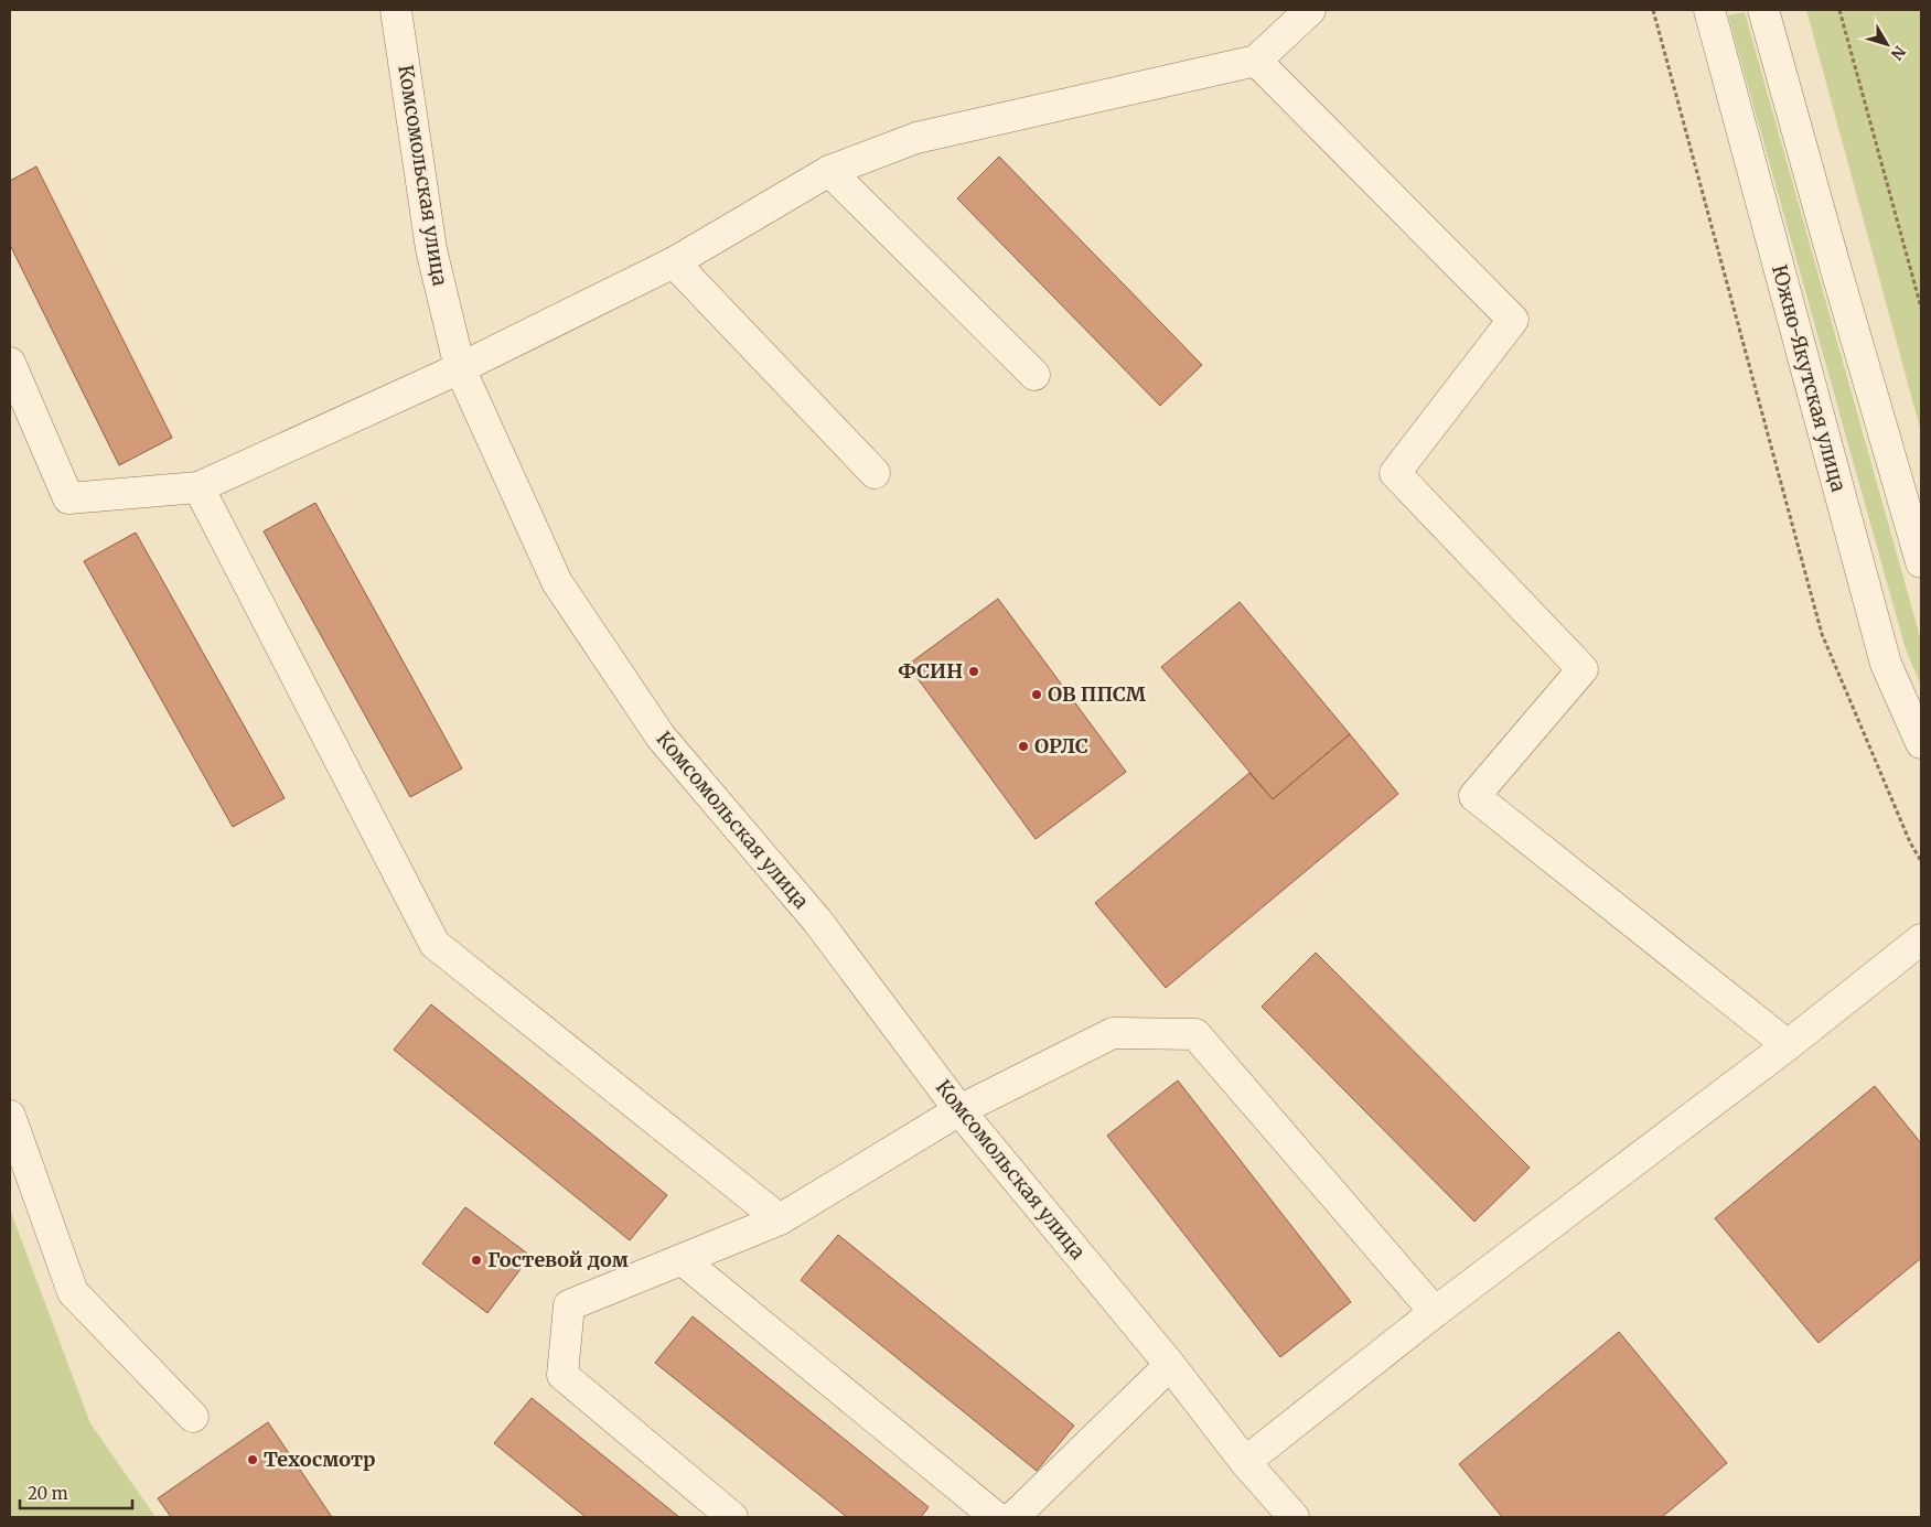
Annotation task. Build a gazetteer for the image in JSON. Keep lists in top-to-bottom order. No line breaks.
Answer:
{"streets":{"street":["Комсомольская улица","Южно-Якутская улица"]},"places":["ФСИН","ОВ ППСМ","ОРЛС","Гостевой дом","Техосмотр"],"scale_bar":"20 m","north":"bottom right"}
